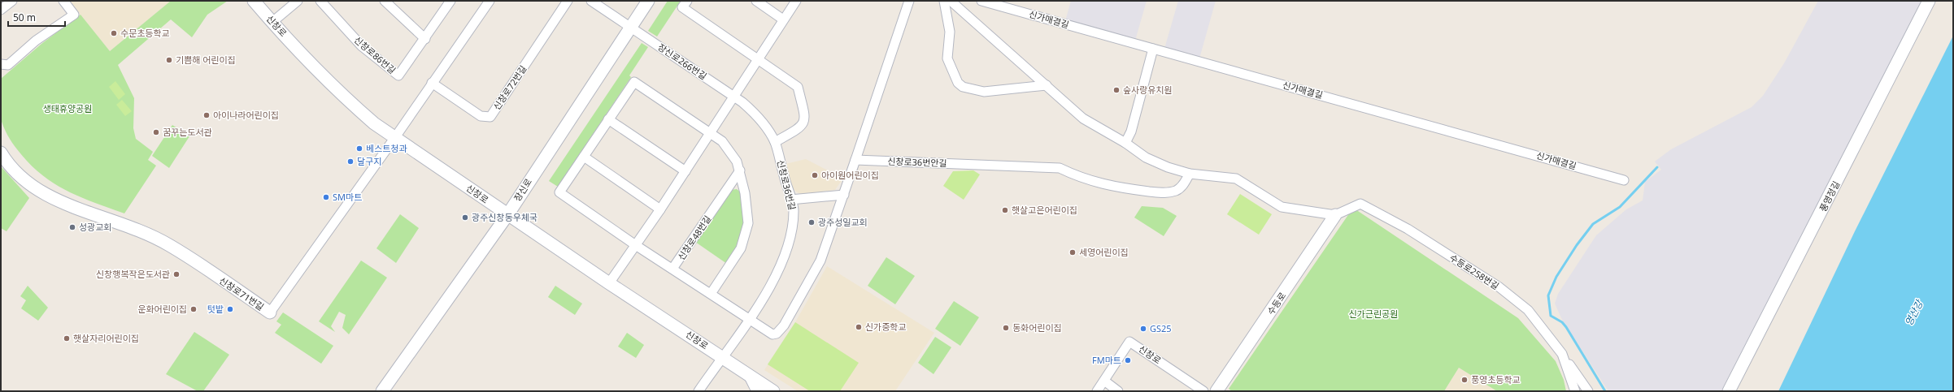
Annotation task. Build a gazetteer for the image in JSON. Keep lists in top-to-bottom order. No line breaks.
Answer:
{"streets":{"main road":["신창로","장신로","풍영정길","신창로71번길","수등로"],"street":["신가매결길","신창로86번길","장신로266번길","신창로72번길","신창로36번안길","신창로36번길","신창로48번길","수등로258번길"]},"crossings":[["신창로","신창로36번길"],["신창로","장신로"],["신창로","신창로71번길"],["장신로266번길","신창로36번길"],["장신로266번길","장신로"],["수등로258번길","수등로"]],"water":["영산강"],"parks":["생태휴양공원","신가근린공원"],"places":["수문초등학교","기쁨해 어린이집","숲사랑유치원","아이나라어린이집","꿈꾸는도서관","베스트청과","달구지","아이원어린이집","SM마트","햇살고은어린이집","광주신창동우체국","광주성일교회","성광교회","세영어린이집","신창행복작은도서관","운화어린이집","텃밭","신가중학교","동화어린이집","GS25","햇살자리어린이집","FM마트","풍영초등학교"],"scale_bar":"50 m"}
